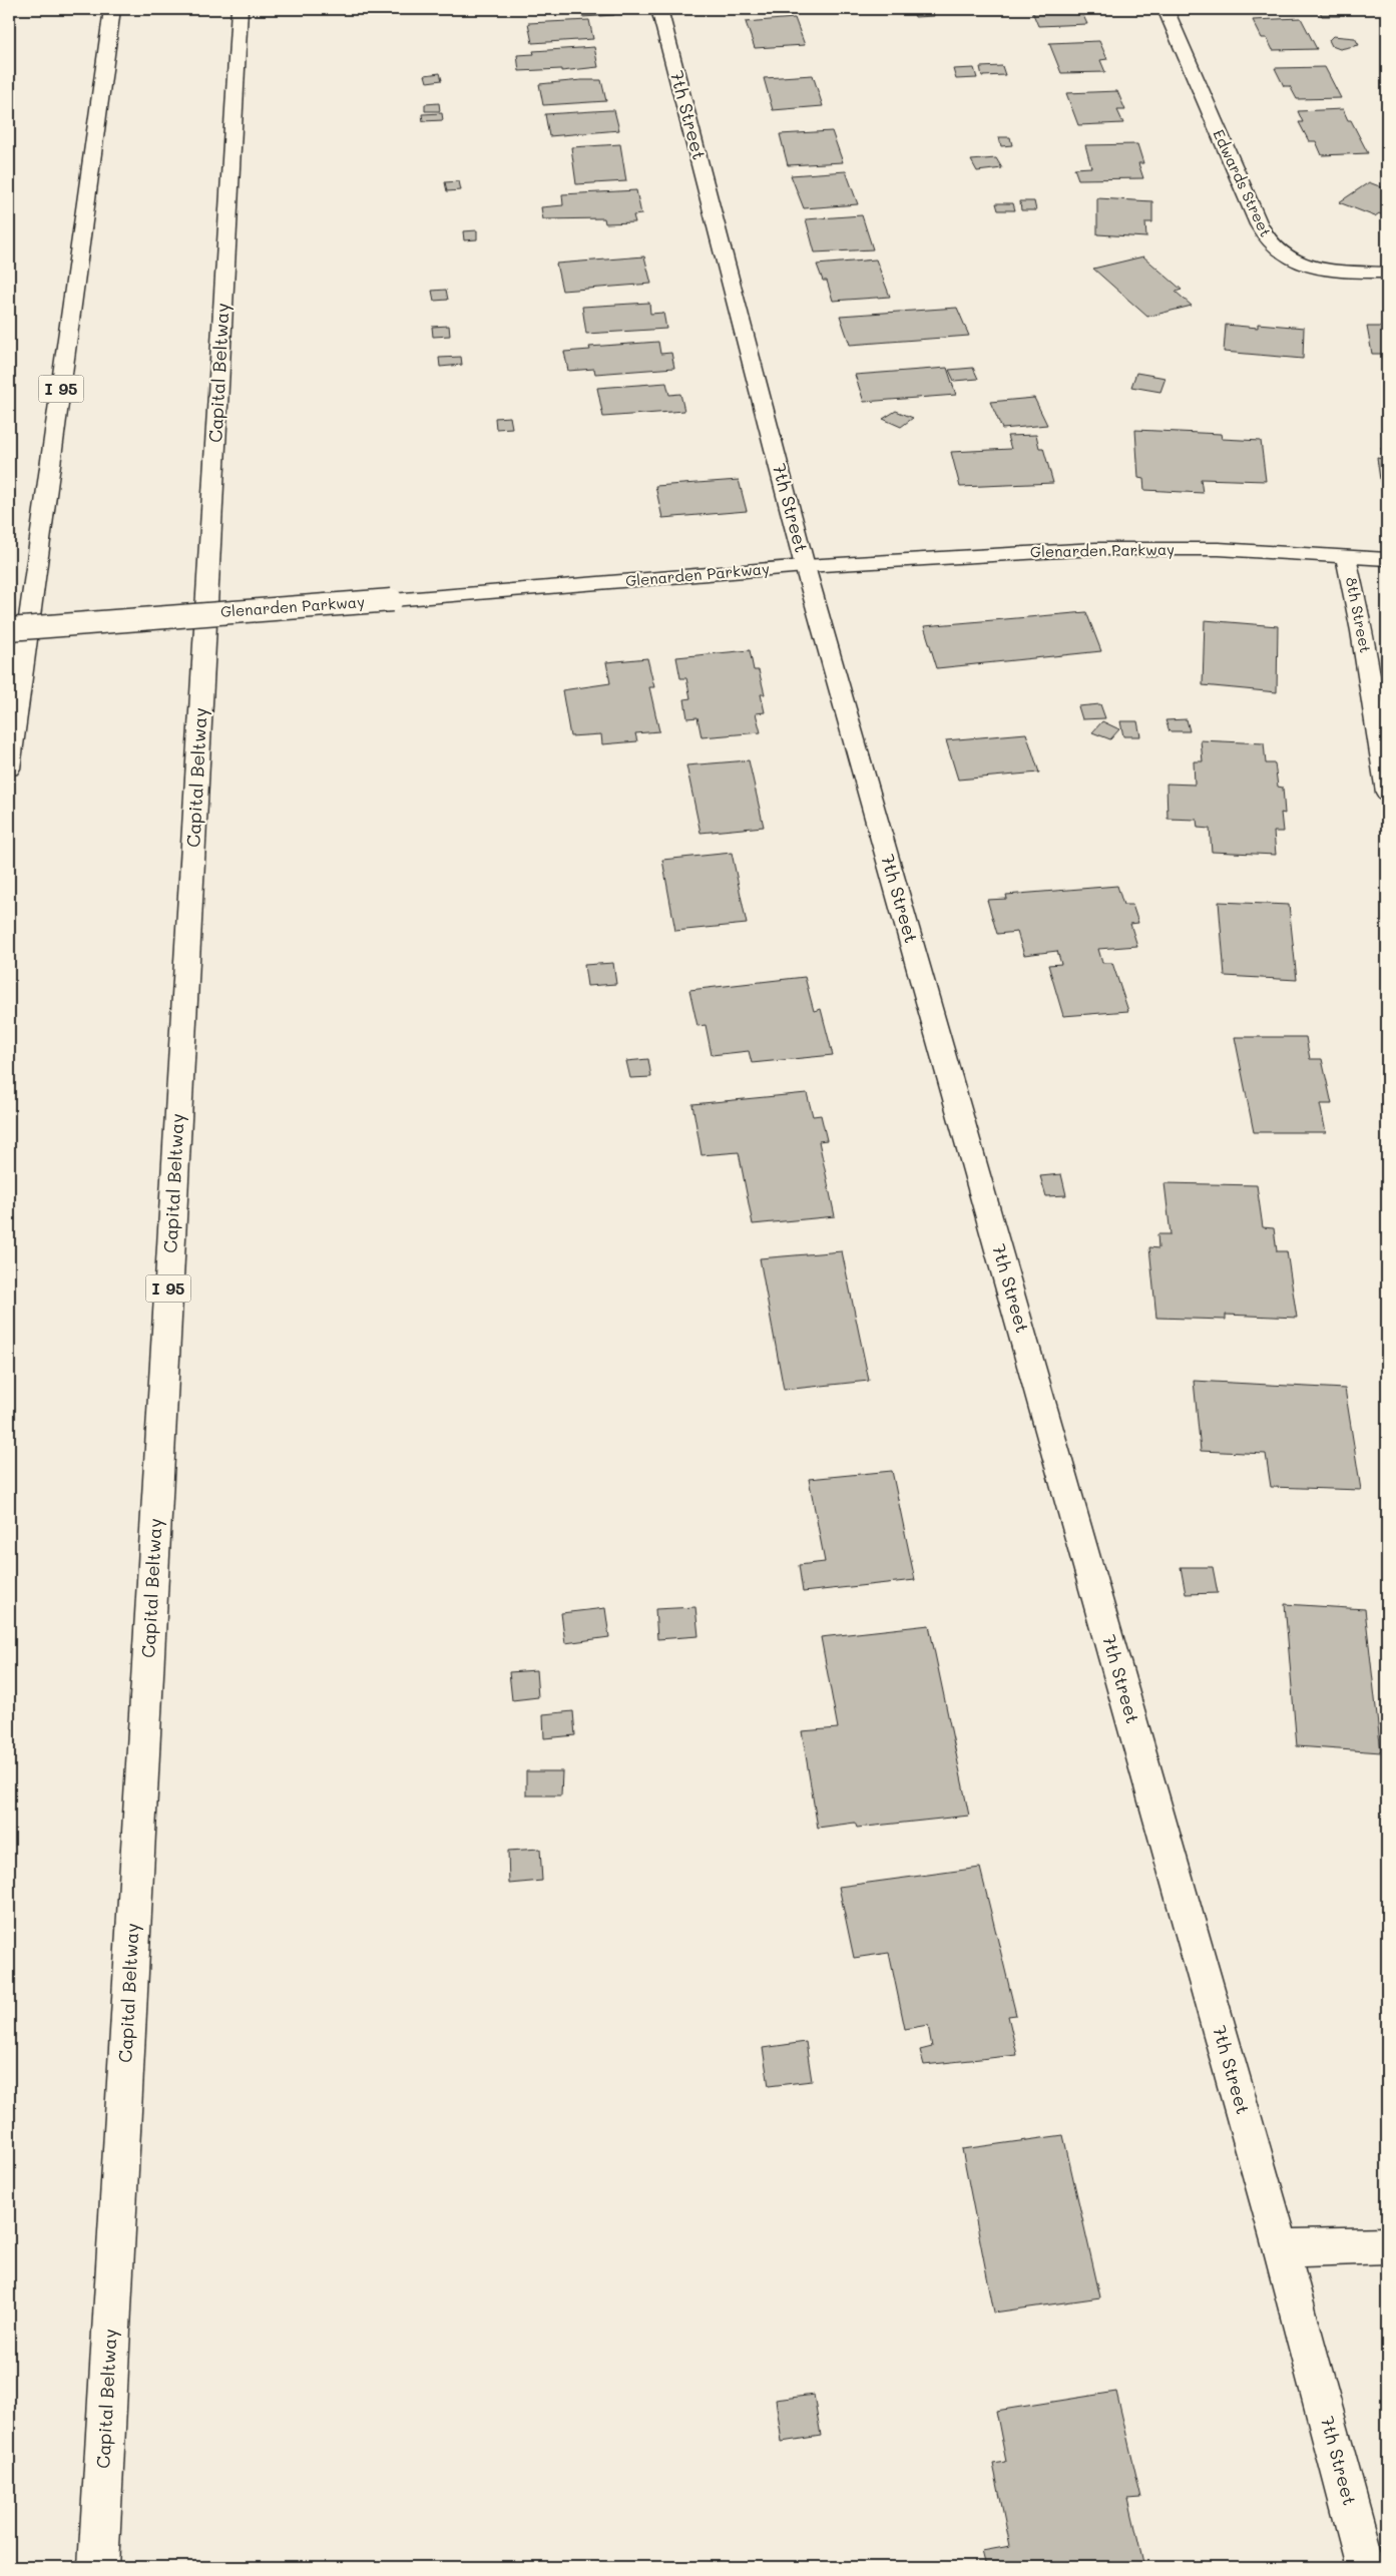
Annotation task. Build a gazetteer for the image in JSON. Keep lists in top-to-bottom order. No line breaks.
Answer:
{"streets":{"main road":["7th Street","Edwards Street","Capital Beltway","I 95","Glenarden Parkway","8th Street"]},"crossings":[["7th Street","Glenarden Parkway"],["Glenarden Parkway","8th Street"]]}
